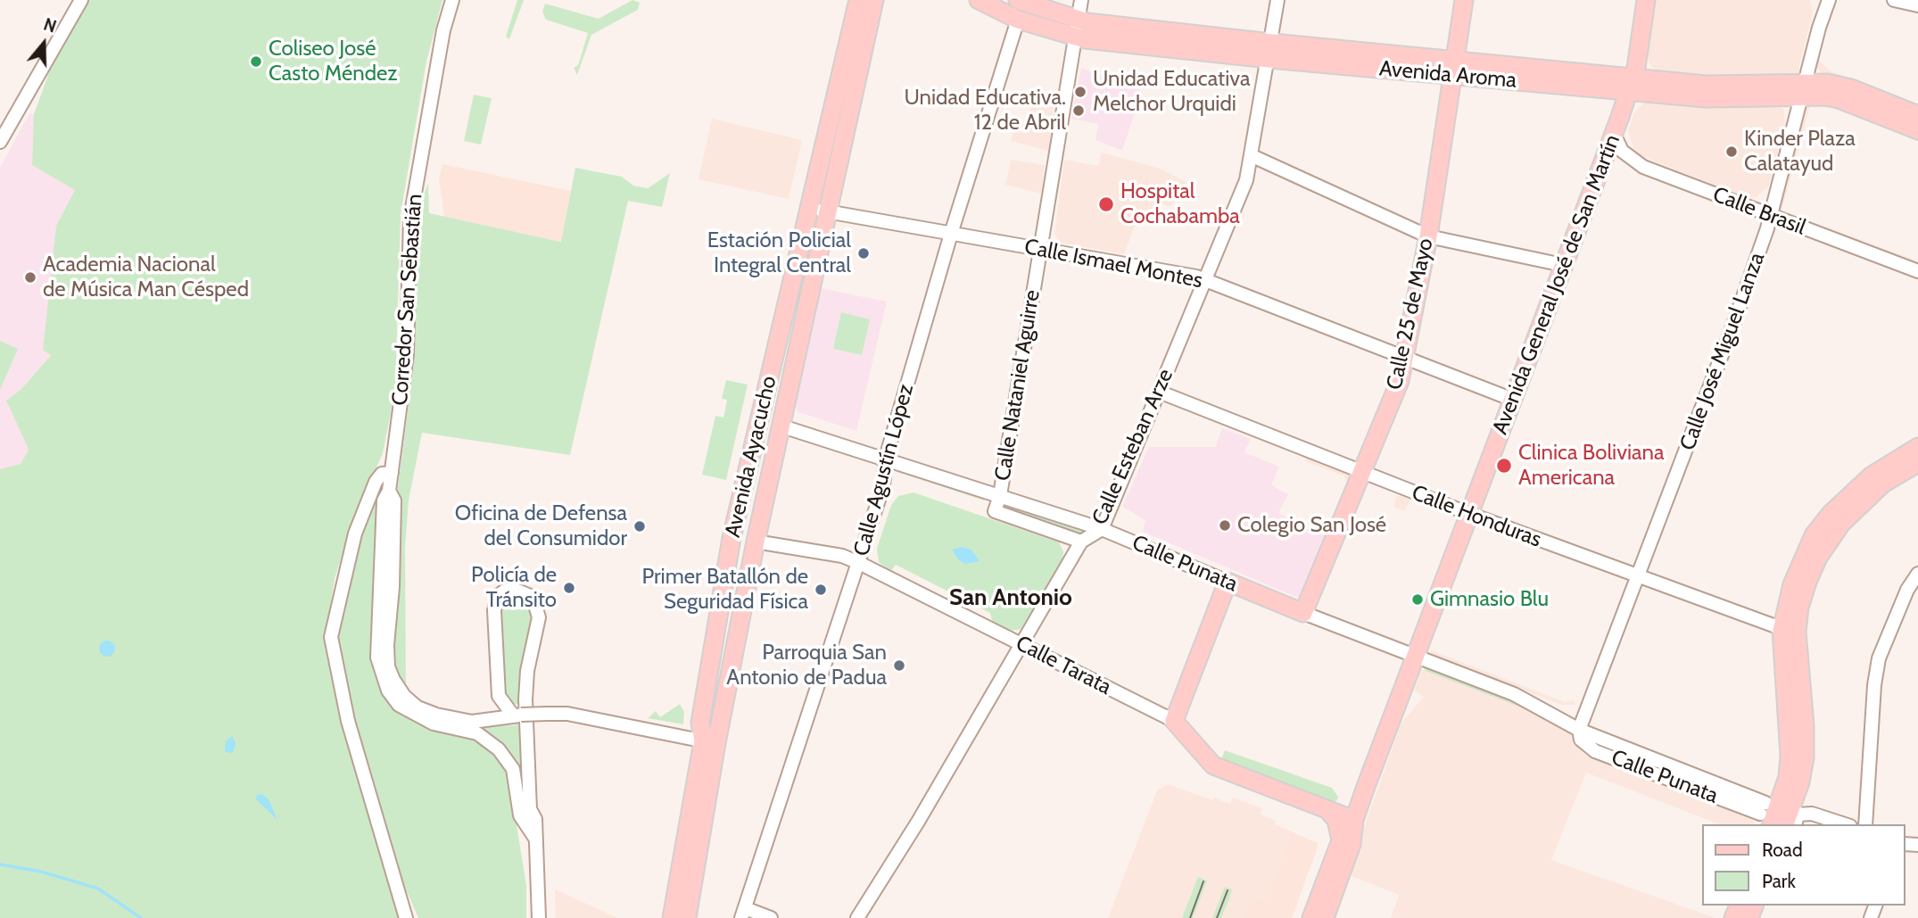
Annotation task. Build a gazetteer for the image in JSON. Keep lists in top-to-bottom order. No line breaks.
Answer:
{"streets":{"main road":["Avenida Aroma","Avenida General José de San Martín","Calle 25 de Mayo","Avenida Ayacucho","Calle Punata","Calle Tarata"],"street":["Calle Brasil","Calle Ismael Montes","Corredor San Sebastián","Calle José Miguel Lanza","Calle Nataniel Aguirre","Calle Esteban Arze","Calle Agustín López","Calle Honduras"]},"crossings":[["Avenida Aroma","Avenida General José de San Martín"],["Avenida Aroma","Calle 25 de Mayo"],["Avenida Aroma","Calle José Miguel Lanza"],["Avenida Aroma","Calle Nataniel Aguirre"],["Avenida Aroma","Calle Esteban Arze"],["Avenida Aroma","Calle Agustín López"],["Calle Brasil","Avenida General José de San Martín"],["Calle Brasil","Calle José Miguel Lanza"],["Calle Ismael Montes","Avenida General José de San Martín"],["Calle Ismael Montes","Calle 25 de Mayo"],["Calle Ismael Montes","Calle Nataniel Aguirre"],["Calle Ismael Montes","Calle Esteban Arze"],["Calle Ismael Montes","Avenida Ayacucho"],["Calle Ismael Montes","Calle Agustín López"],["Avenida General José de San Martín","Calle Honduras"],["Avenida General José de San Martín","Calle Punata"],["Avenida General José de San Martín","Calle Tarata"],["Corredor San Sebastián","Avenida Ayacucho"],["Calle 25 de Mayo","Calle Honduras"],["Calle 25 de Mayo","Calle Punata"],["Calle José Miguel Lanza","Calle Honduras"],["Calle José Miguel Lanza","Calle Punata"],["Calle Nataniel Aguirre","Calle Esteban Arze"],["Calle Nataniel Aguirre","Calle Punata"],["Calle Esteban Arze","Calle Honduras"],["Calle Esteban Arze","Calle Punata"],["Calle Esteban Arze","Calle Tarata"],["Avenida Ayacucho","Calle Punata"],["Avenida Ayacucho","Calle Tarata"],["Calle Agustín López","Calle Punata"],["Calle Agustín López","Calle Tarata"]],"districts":["San Antonio"],"places":["Coliseo José Casto Méndez","Unidad Educativa Melchor Urquidi","Unidad Educativa. 12 de Abril","Kinder Plaza Calatayud","Hospital Cochabamba","Estación Policial Integral Central","Academia Nacional de Música Man Césped","Clinica Boliviana Americana","Colegio San José","Oficina de Defensa del Consumidor","Policía de Tránsito","Primer Batallón de Seguridad Física","Gimnasio Blu","Parroquia San Antonio de Padua"],"legend":["Road","Park"],"north":"top"}
